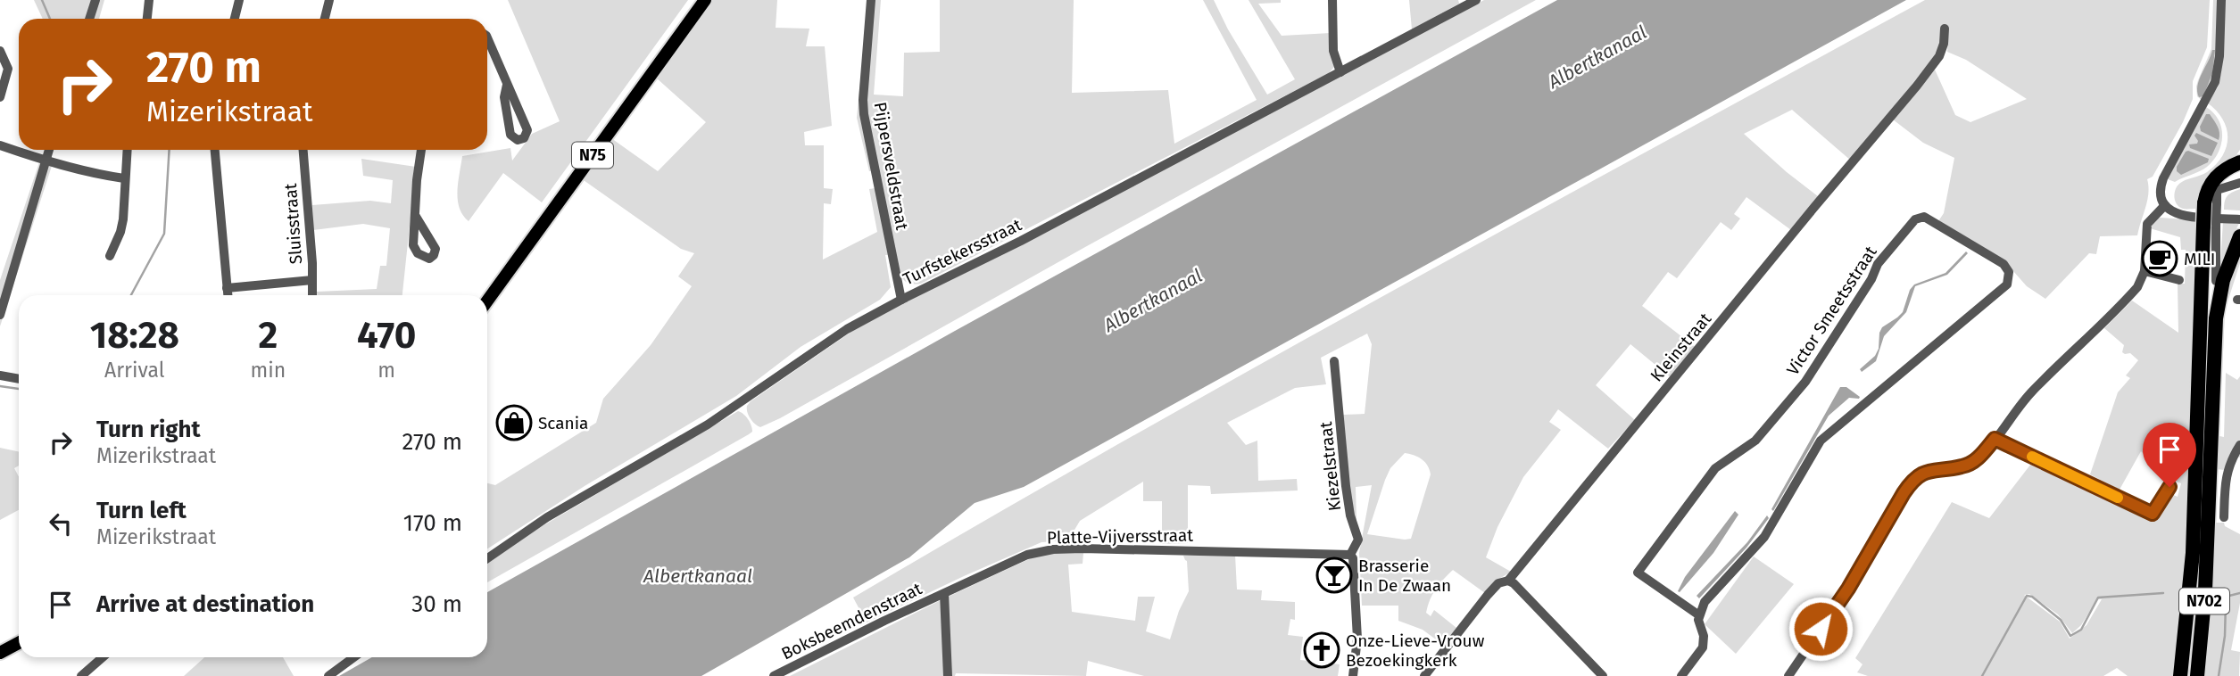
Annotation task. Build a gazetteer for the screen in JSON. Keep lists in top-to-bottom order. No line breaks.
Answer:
{"streets":{"highway":["N702"],"main road":["N75"],"street":["Pijpersveldstraat","Sluisstraat","Turfstekersstraat","Victor Smeetsstraat","Kleinstraat","Kiezelstraat","Platte-Vijversstraat","Boksbeemdenstraat"]},"crossings":[["Pijpersveldstraat","Turfstekersstraat"],["Kiezelstraat","Platte-Vijversstraat"],["Platte-Vijversstraat","Boksbeemdenstraat"]],"water":["Albertkanaal"],"places":{"cafe":["MILI"],"shop":["Scania"],"bar":["Brasserie In De Zwaan"],"church":["Onze-Lieve-Vrouw Bezoekingkerk"]},"page":{"turn":["270 m","Mizerikstraat"],"eta":["18:28","Arrival","2","min","470","m"],"list":[{"name":"Turn right","note":"Mizerikstraat","value":"270 m"},{"name":"Turn left","note":"Mizerikstraat","value":"170 m"},{"name":"Arrive at destination","value":"30 m"}]}}
